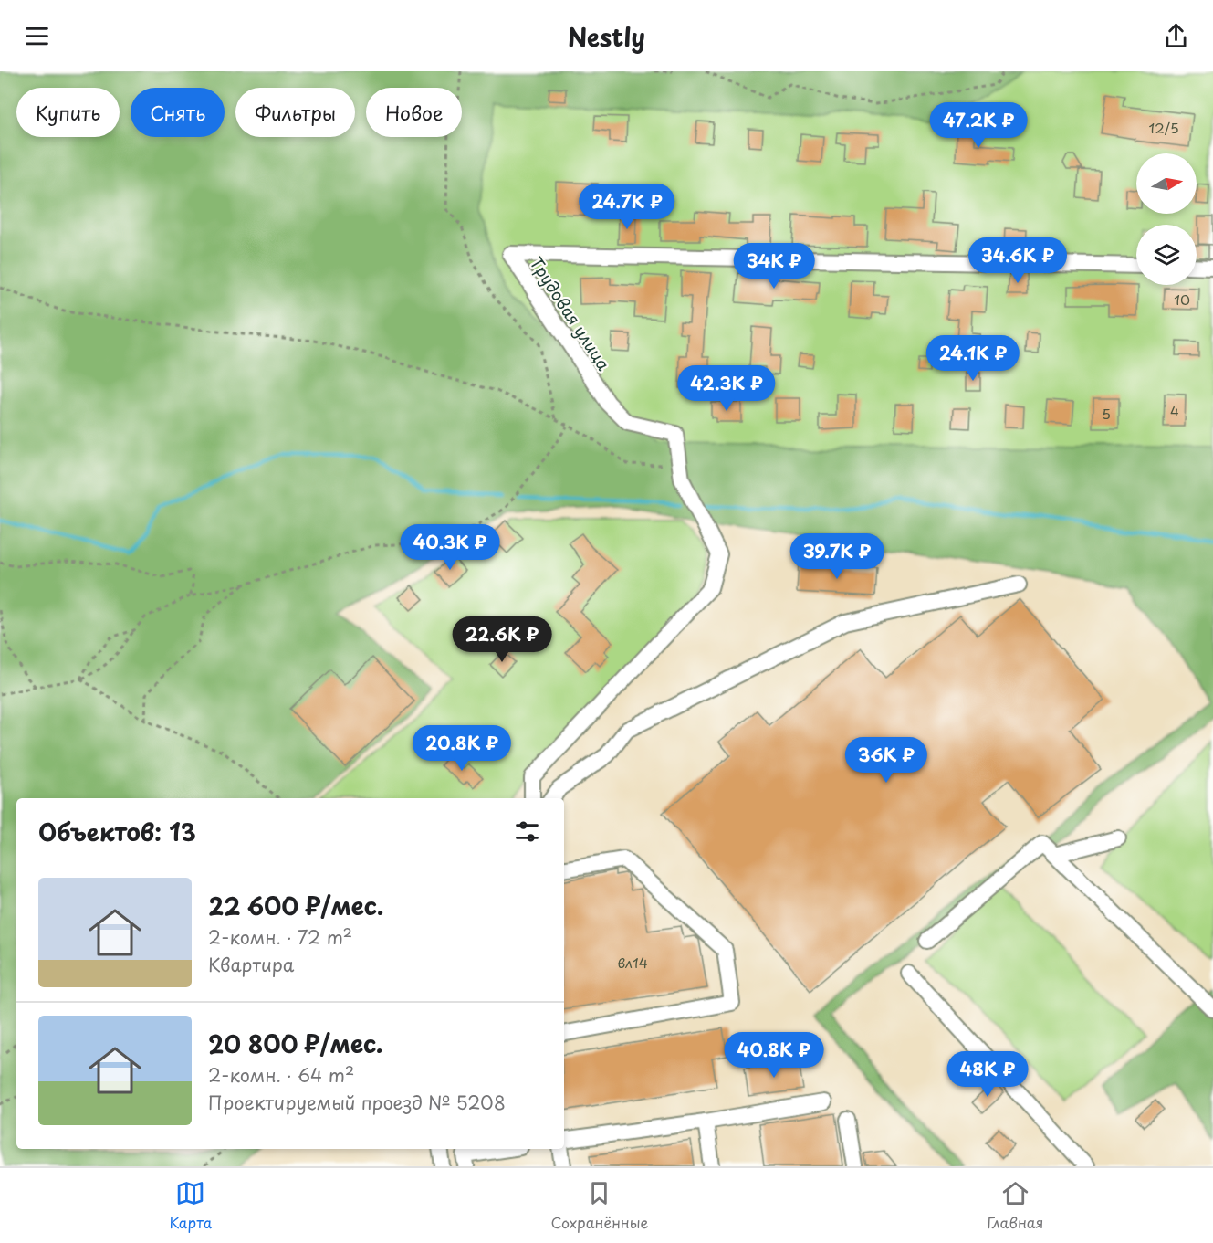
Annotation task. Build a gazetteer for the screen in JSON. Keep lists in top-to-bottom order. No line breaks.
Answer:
{"streets":{"street":["Трудовая улица"]},"house_numbers":["12/5","10","4","5","вл14"],"north":"right","page":{"header":"Nestly","chip":["Купить","Снять","Фильтры","Новое"],"price":["47.2K ₽","24.7K ₽","34.6K ₽","34K ₽","24.1K ₽","42.3K ₽","40.3K ₽","39.7K ₽","22.6K ₽","20.8K ₽","36K ₽","40.8K ₽","48K ₽"],"heading":"Объектов: 13","list":[{"name":"22 600 ₽/мес.","note":"2-комн. · 72 m² · Квартира"},{"name":"20 800 ₽/мес.","note":"2-комн. · 64 m² · Проектируемый проезд № 5208"}],"tabs":["Карта","Сохранённые","Главная"]}}
